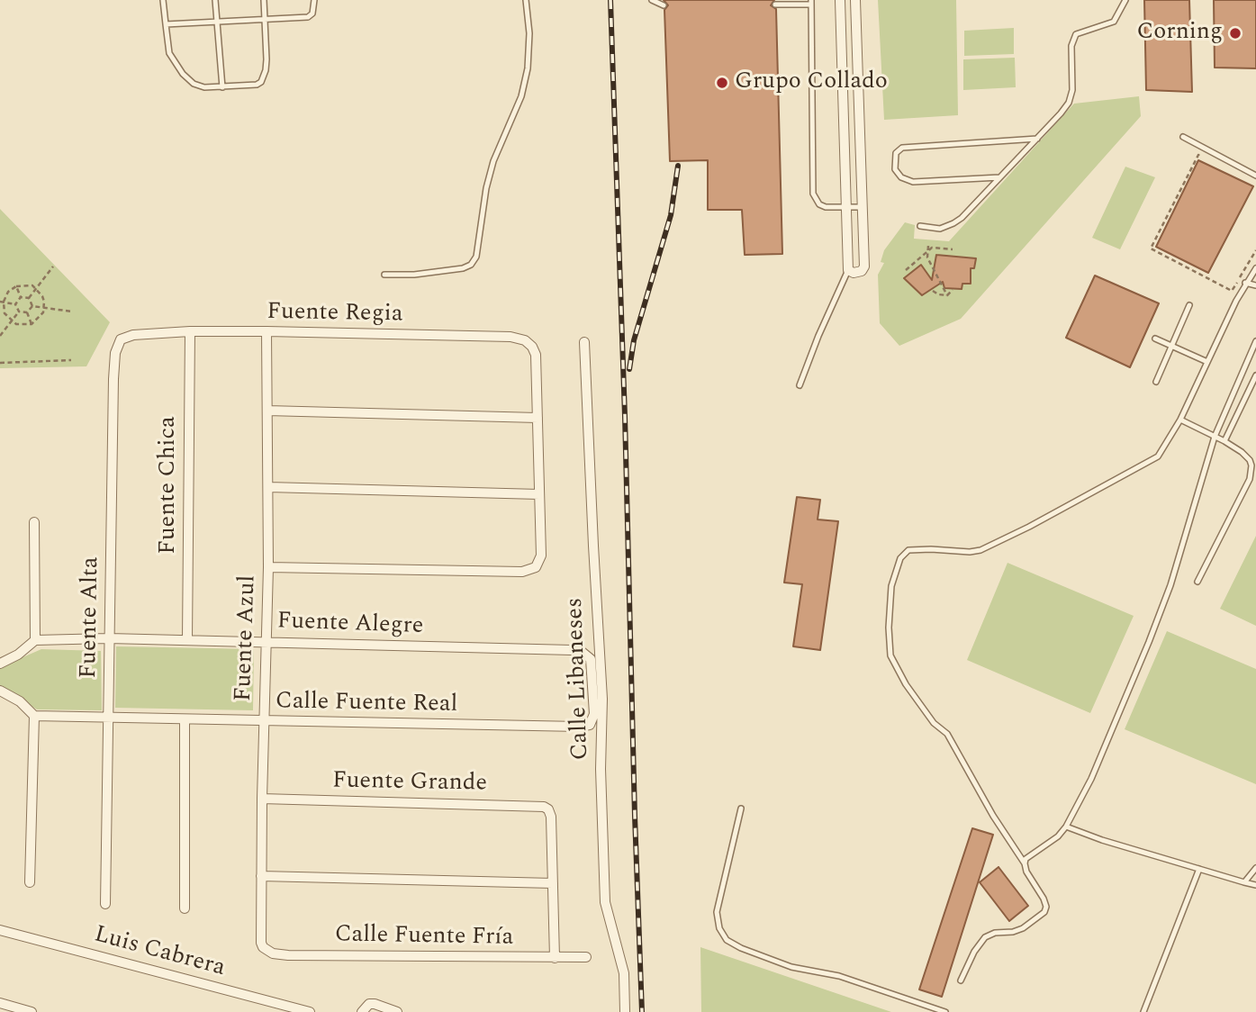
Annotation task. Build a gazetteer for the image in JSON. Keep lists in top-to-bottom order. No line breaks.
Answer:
{"streets":{"street":["Fuente Regia","Fuente Chica","Fuente Alta","Fuente Alegre","Fuente Azul","Calle Libaneses","Calle Fuente Real","Fuente Grande","Calle Fuente Fría","Luis Cabrera"]},"crossings":[["Fuente Regia","Fuente Chica"],["Fuente Regia","Fuente Alta"],["Fuente Regia","Fuente Azul"],["Fuente Chica","Fuente Alegre"],["Fuente Alta","Fuente Alegre"],["Fuente Alta","Calle Fuente Real"],["Fuente Alegre","Fuente Azul"],["Fuente Alegre","Calle Fuente Real"],["Fuente Azul","Calle Fuente Real"],["Fuente Azul","Fuente Grande"],["Fuente Azul","Calle Fuente Fría"]],"places":["Corning","Grupo Collado"]}
